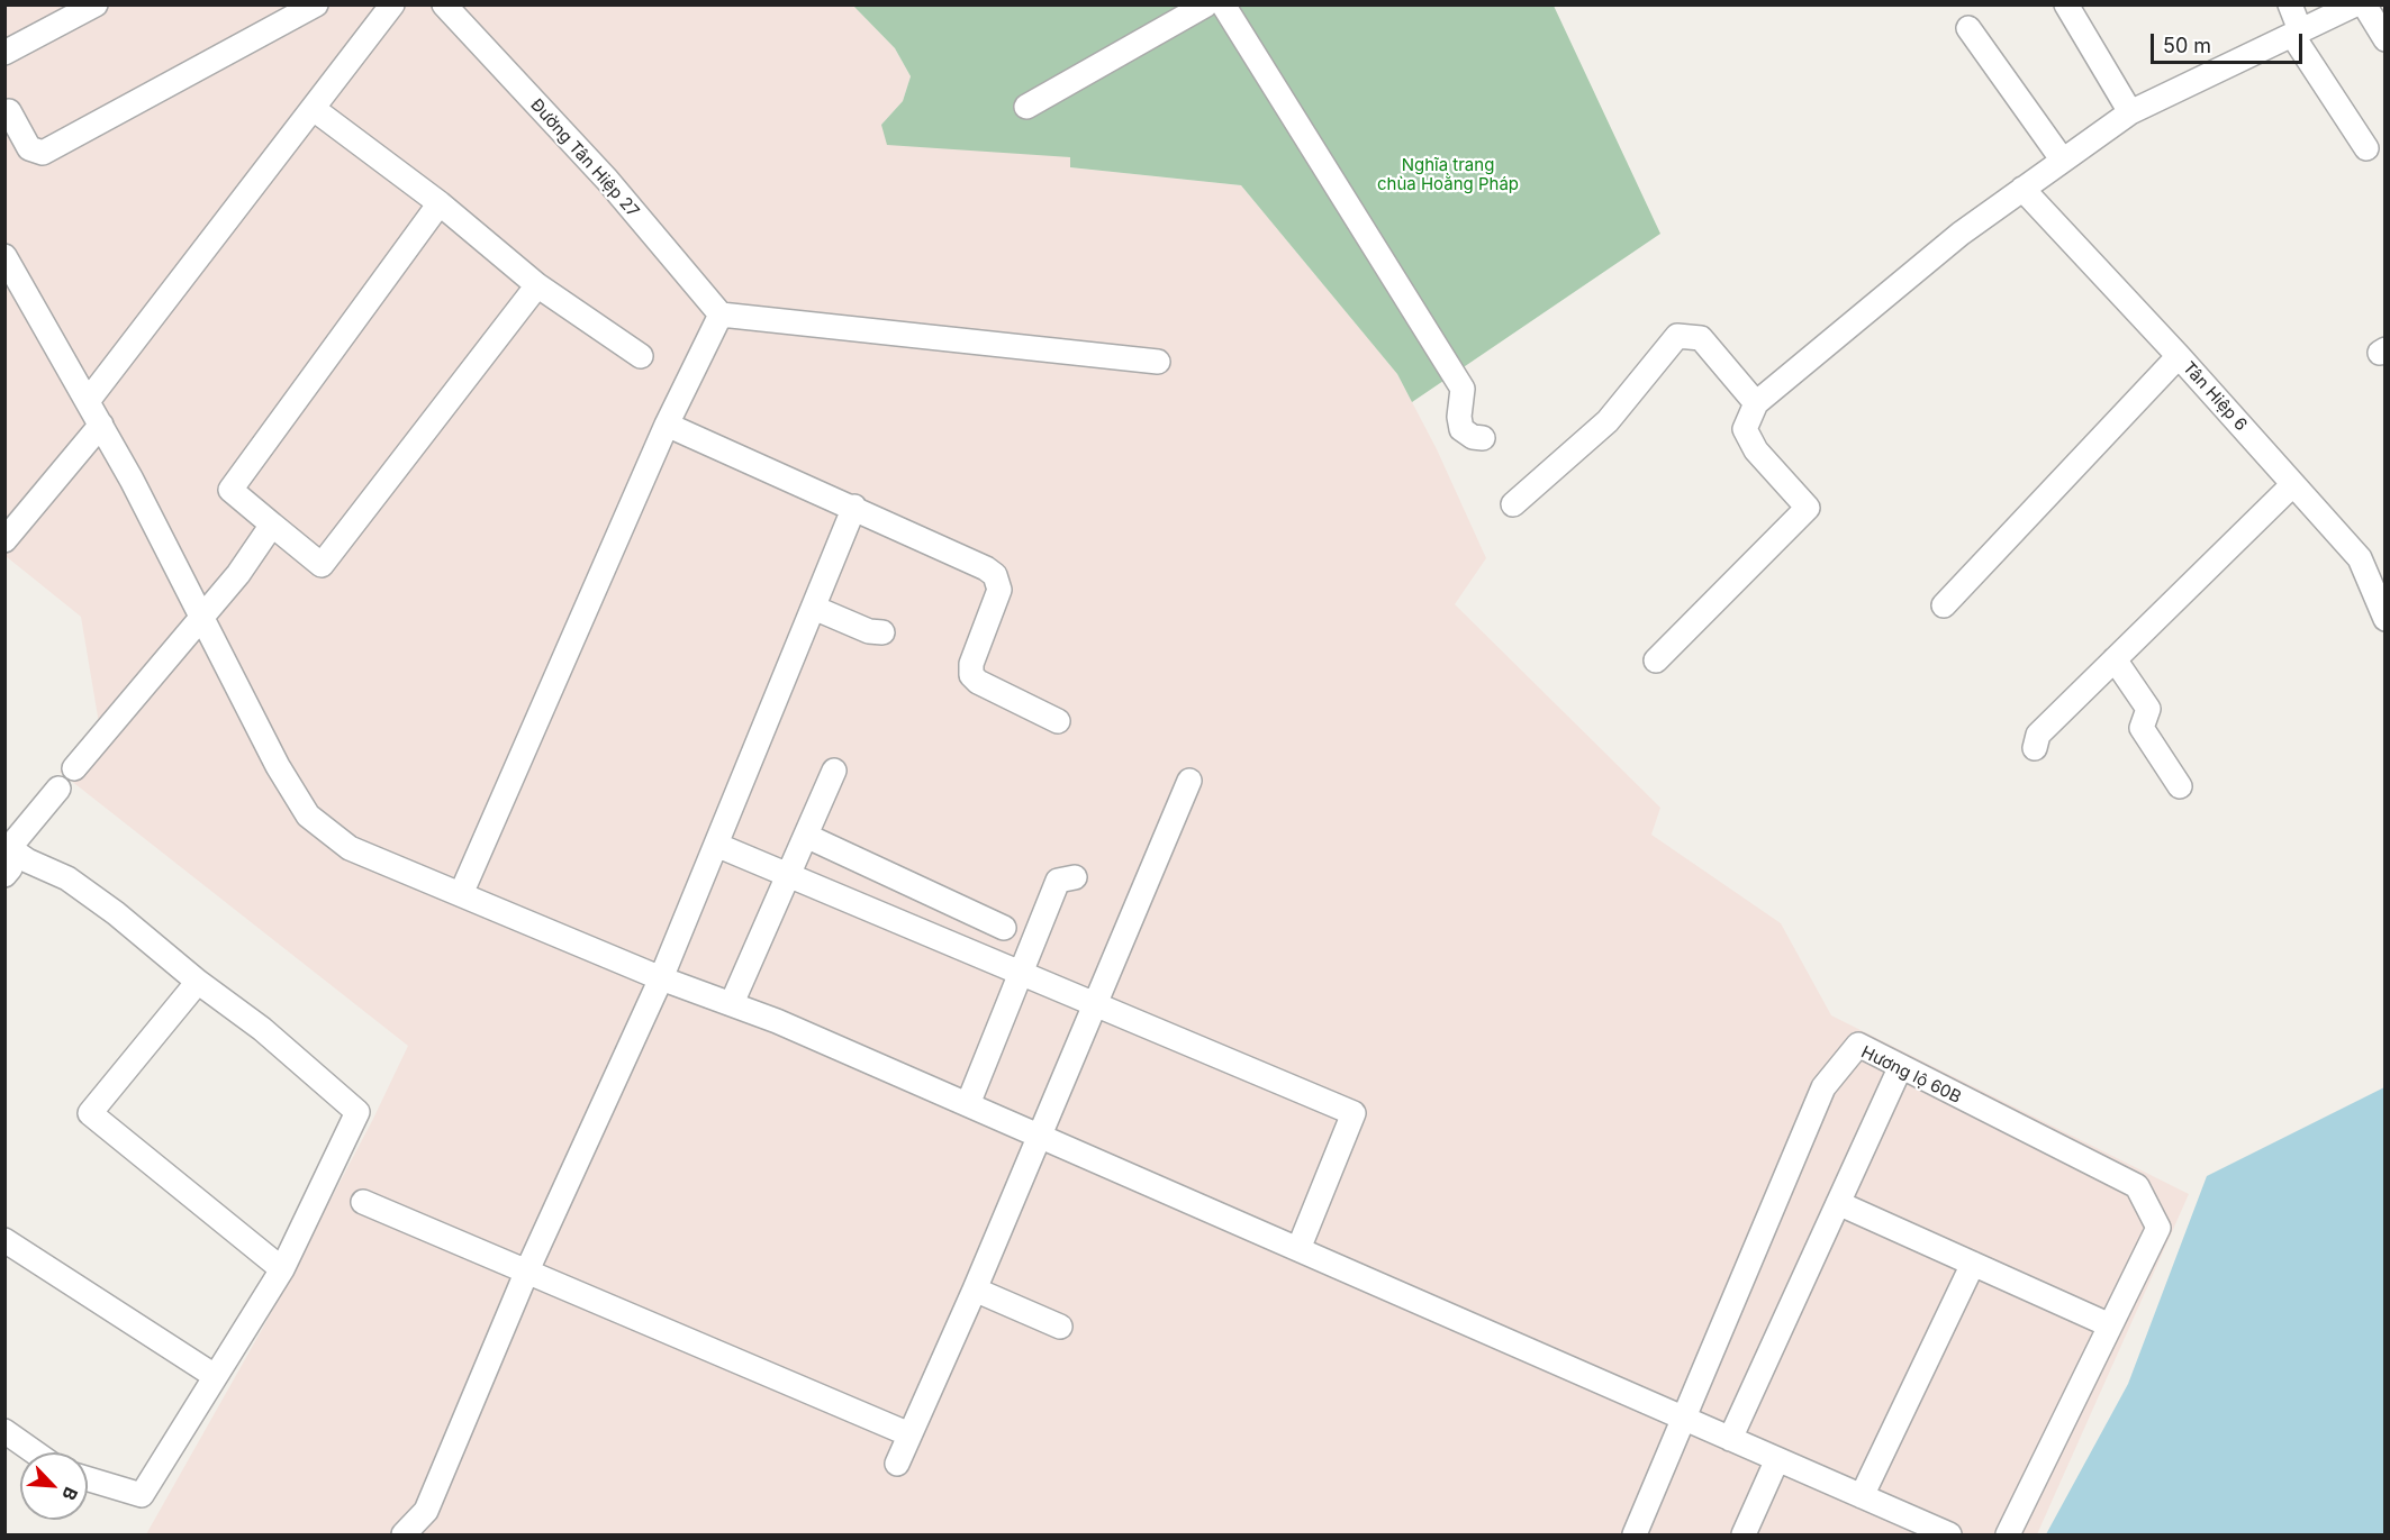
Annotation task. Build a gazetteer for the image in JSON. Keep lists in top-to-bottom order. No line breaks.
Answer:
{"streets":{"street":["Đường Tân Hiệp 27","Tân Hiệp 6","Hương lộ 60B"]},"parks":["Nghĩa trang chùa Hoằng Pháp"],"scale_bar":"50 m","north":"bottom right"}
